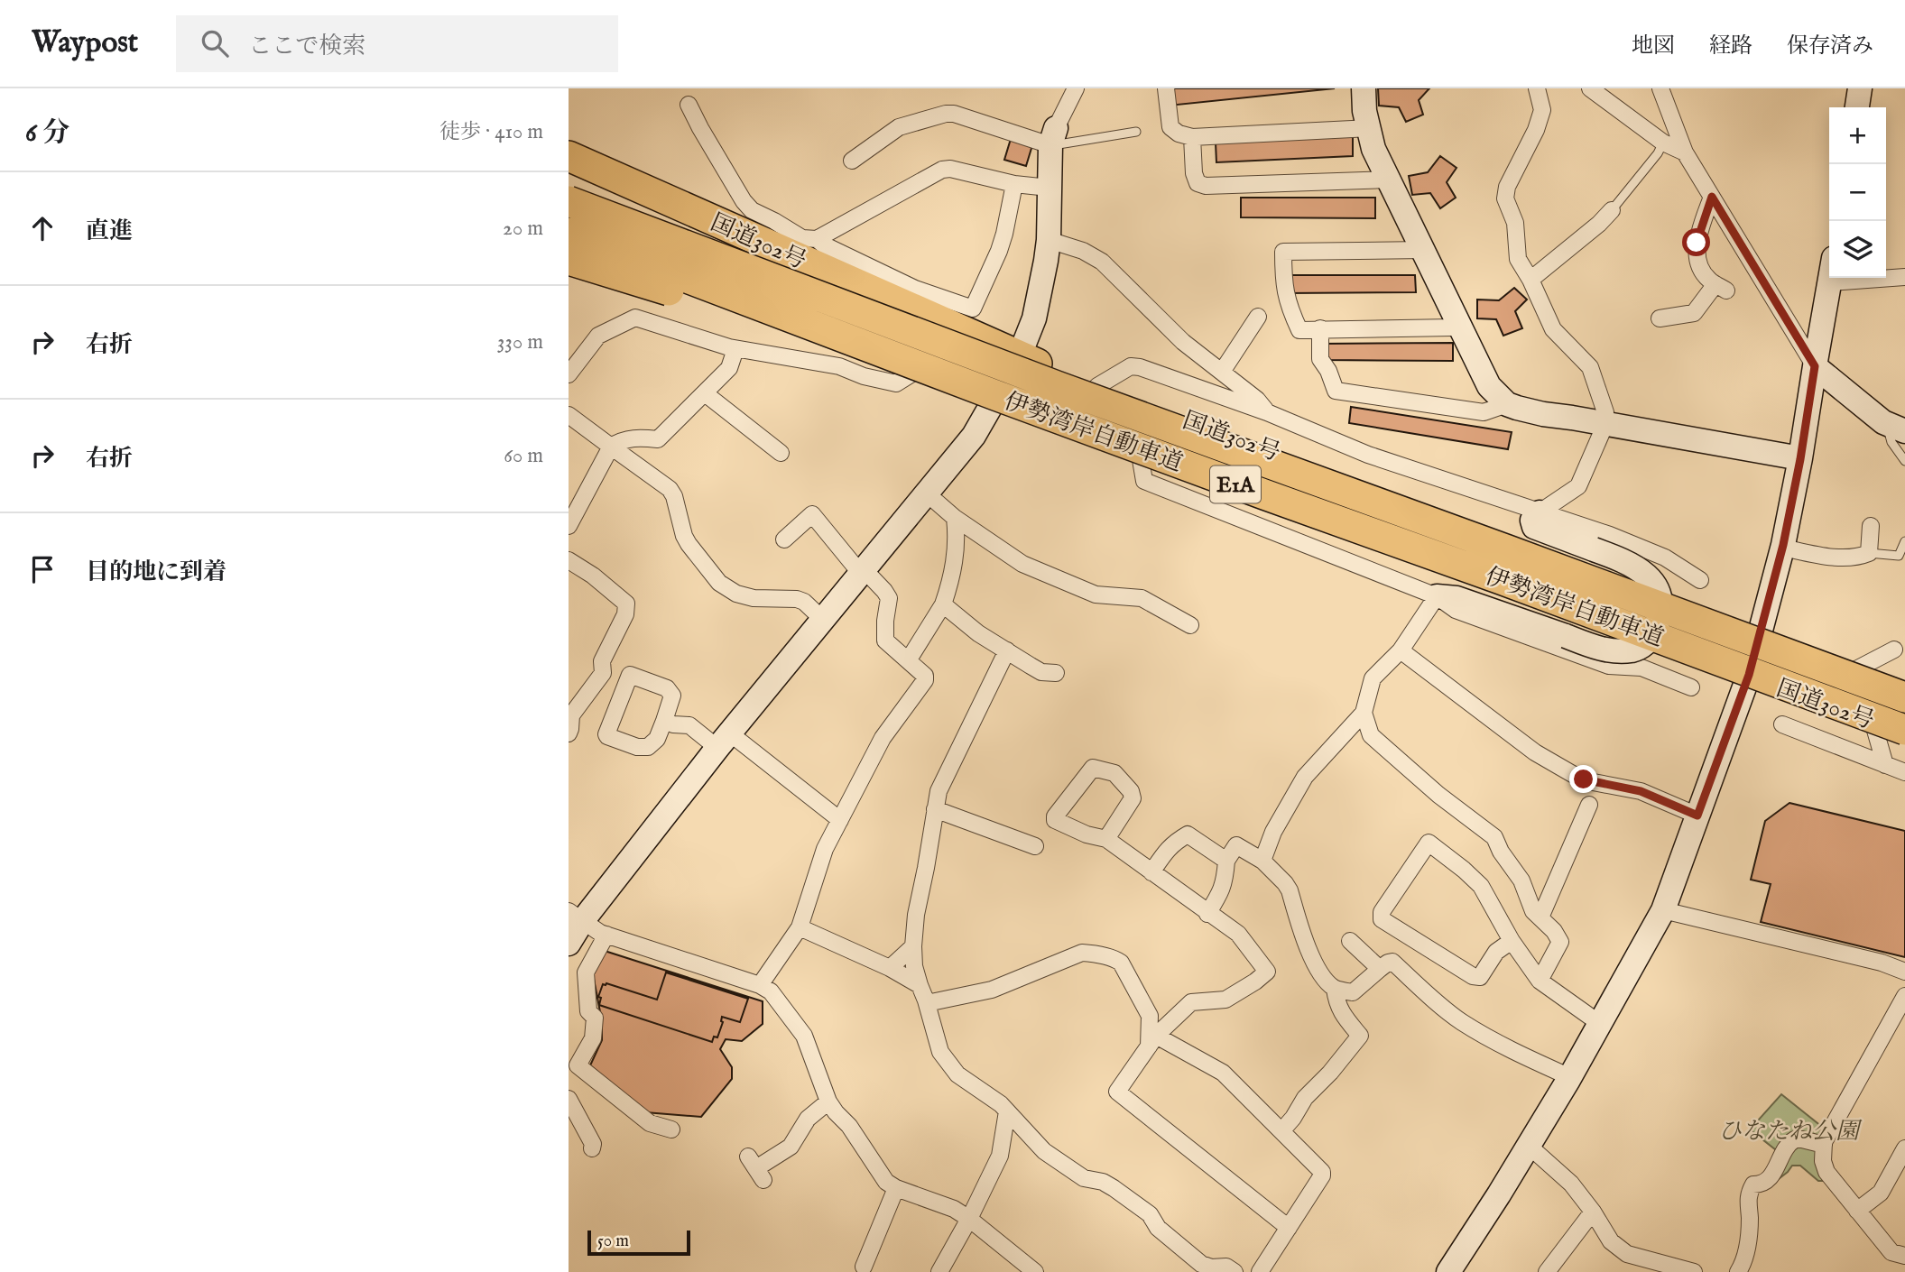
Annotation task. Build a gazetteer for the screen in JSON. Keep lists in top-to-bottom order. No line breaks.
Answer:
{"streets":{"highway":["国道302号","伊勢湾岸自動車道","E1A"]},"crossings":[["国道302号","伊勢湾岸自動車道"]],"parks":["ひなたね公園"],"scale_bar":"50 m","page":{"header":"Waypost","search":"ここで検索","nav":["地図","経路","保存済み"],"heading":["6 分","徒歩 · 410 m"],"map_buttons":["+","−"],"list":[["直進","20 m"],["右折","330 m"],["右折","60 m"],"目的地に到着"],"scale":"50 m"}}
